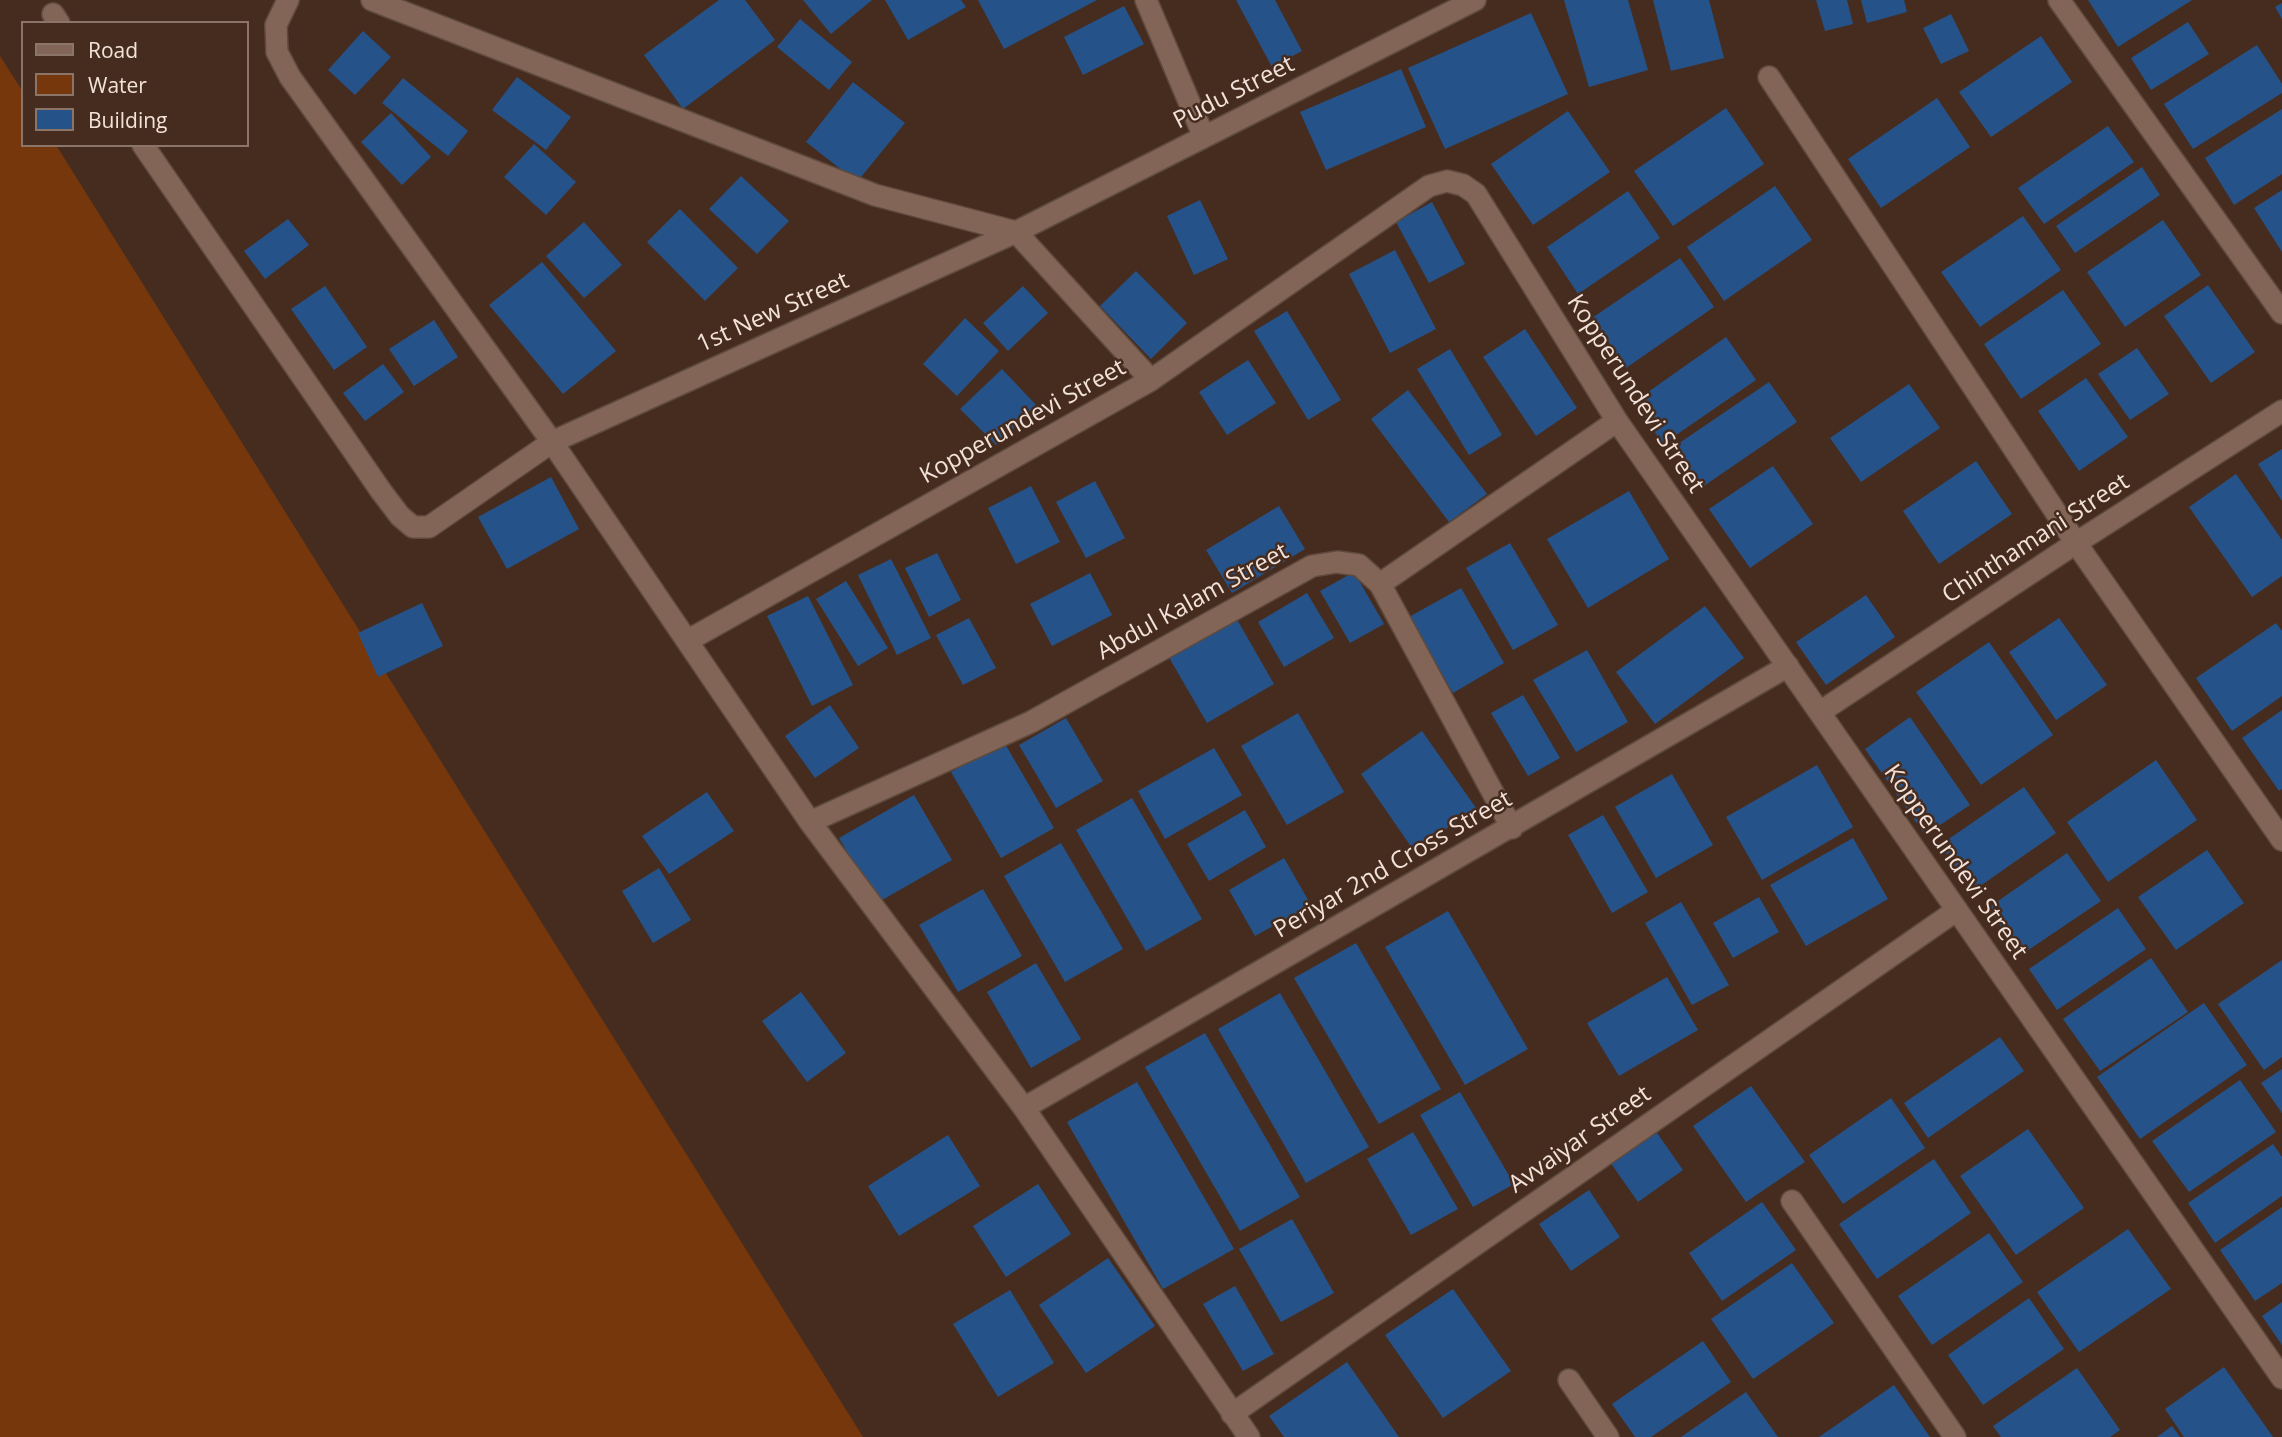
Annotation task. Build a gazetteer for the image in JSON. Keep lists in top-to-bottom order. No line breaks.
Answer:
{"streets":{"street":["Pudu Street","1st New Street","Kopperundevi Street","Chinthamani Street","Abdul Kalam Street","Periyar 2nd Cross Street","Avvaiyar Street"]},"crossings":[["Pudu Street","1st New Street"],["Kopperundevi Street","Chinthamani Street"],["Kopperundevi Street","Periyar 2nd Cross Street"],["Kopperundevi Street","Avvaiyar Street"]],"legend":["Road","Water","Building"]}
